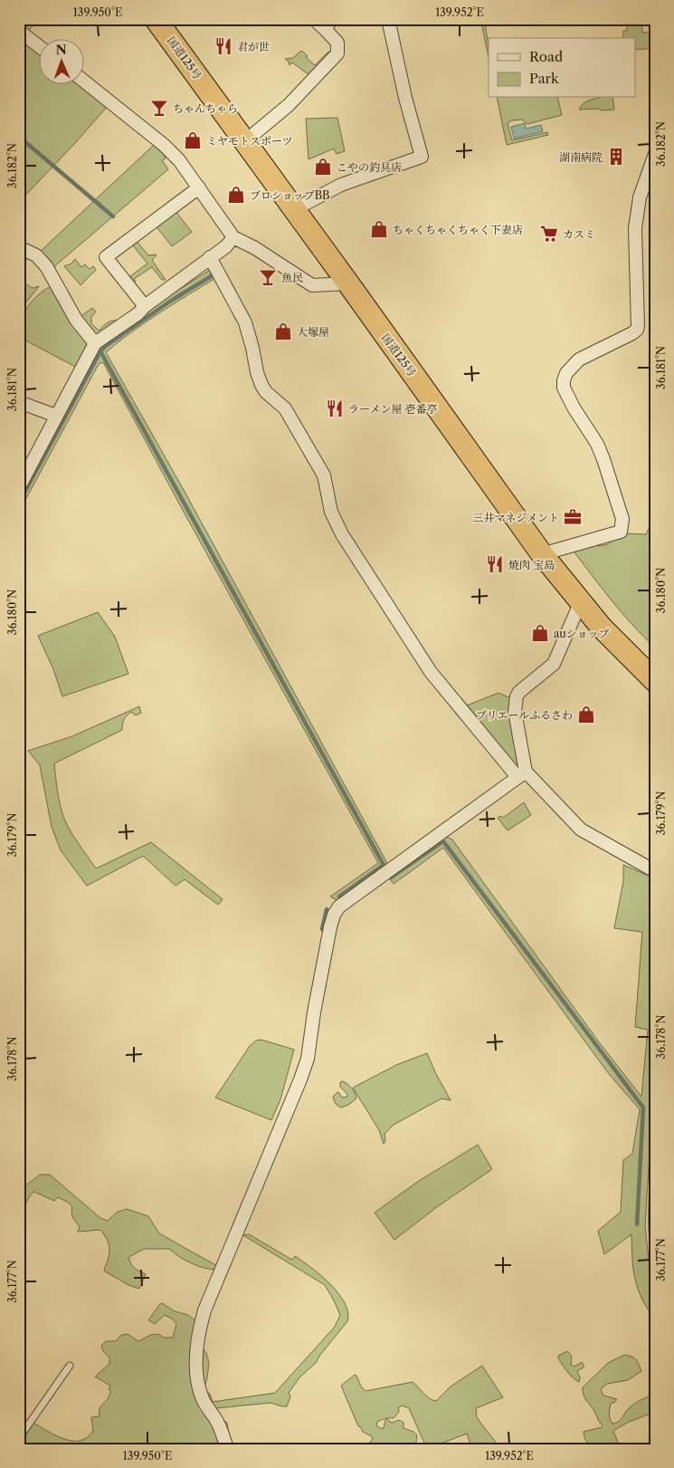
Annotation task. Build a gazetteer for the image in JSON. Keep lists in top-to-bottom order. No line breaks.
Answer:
{"streets":{"highway":["国道125号"]},"places":{"restaurant":["君が世","ラーメン屋 壱番亭","焼肉 宝島"],"bar":["ちゃんちゃら","魚民"],"shop":["ミヤモトスポーツ","こやの釣具店","プロショップBB","ちゃくちゃくちゃく下妻店","大塚屋","auショップ","プリエールふるさわ"],"building":["湖南病院"],"supermarket":["カスミ"],"office":["三井マネジメント"]},"legend":["Road","Park"],"north":"top","coordinates":["139.950°E","139.952°E","36.182°N","36.181°N","36.180°N","36.179°N","36.178°N","36.177°N"]}
